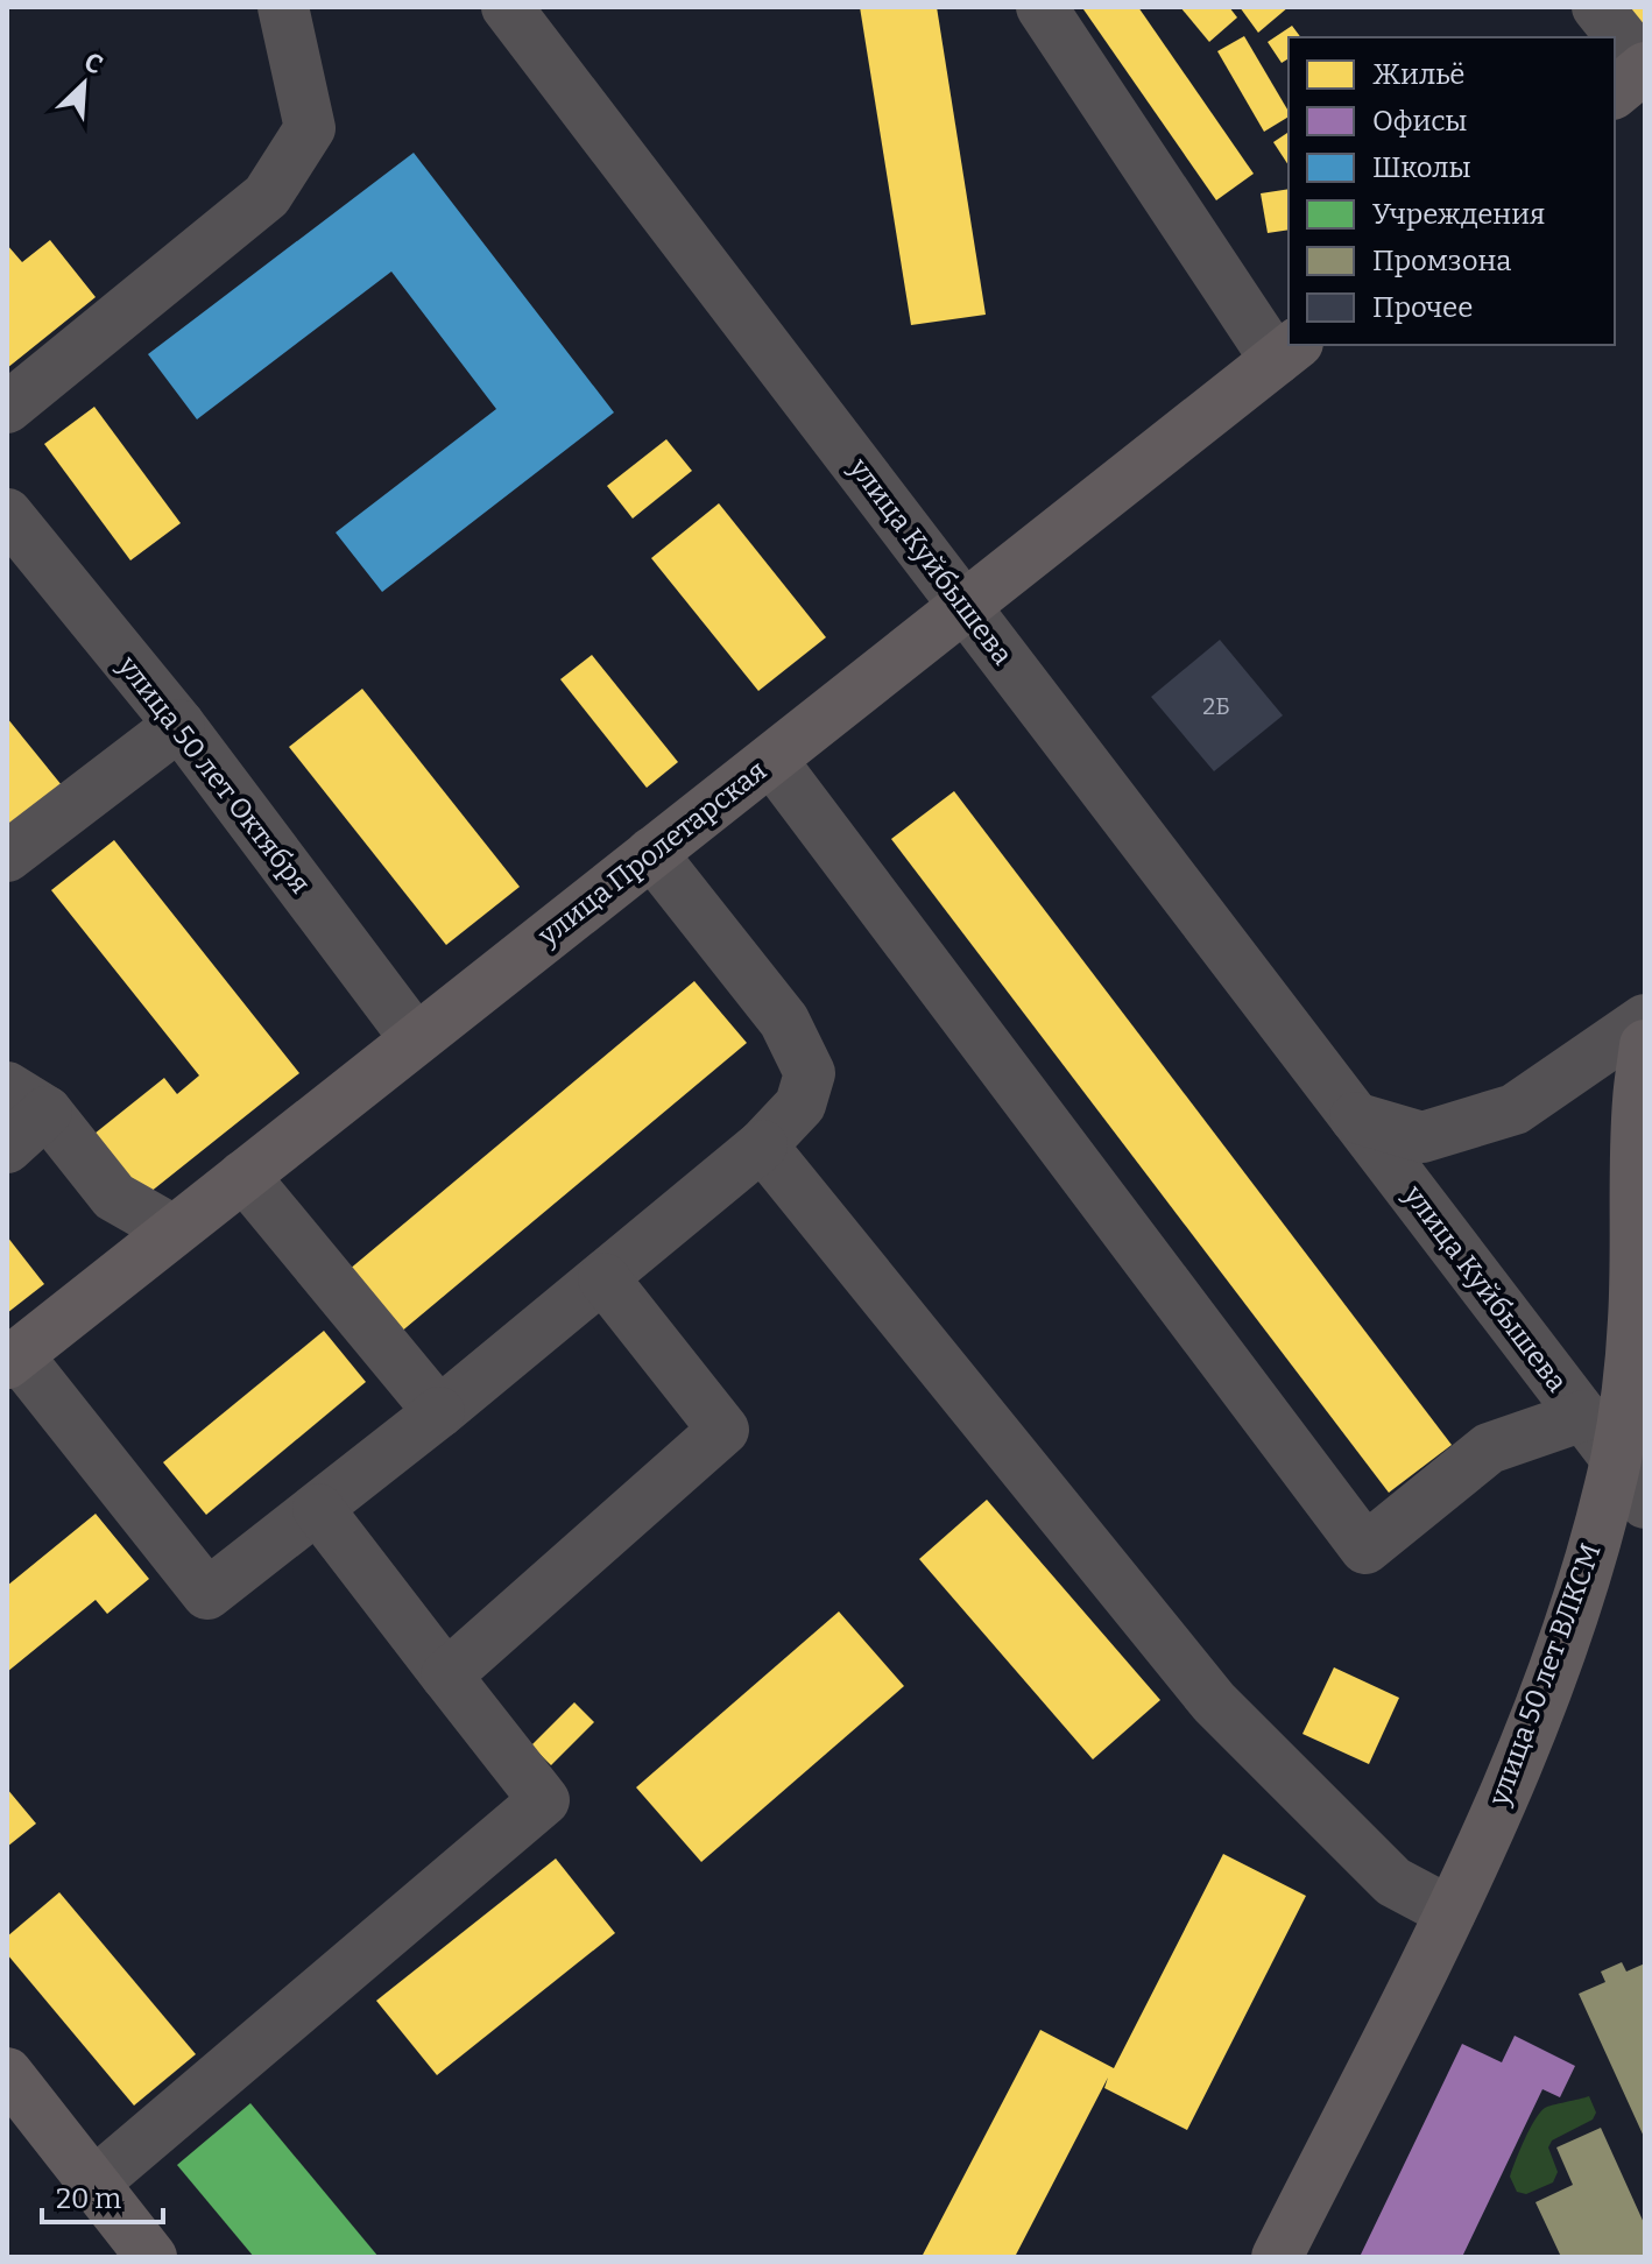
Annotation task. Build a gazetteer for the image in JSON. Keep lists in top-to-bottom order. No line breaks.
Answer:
{"streets":{"main road":["улица Пролетарская","улица 50 лет ВЛКСМ"],"street":["улица Куйбышева","улица 50 лет Октября"]},"crossings":[["улица Куйбышева","улица Пролетарская"],["улица Куйбышева","улица 50 лет ВЛКСМ"],["улица 50 лет Октября","улица Пролетарская"]],"house_numbers":["2Б"],"legend":["Жильё","Офисы","Школы","Учреждения","Промзона","Прочее"],"scale_bar":"20 m","north":"top right"}
